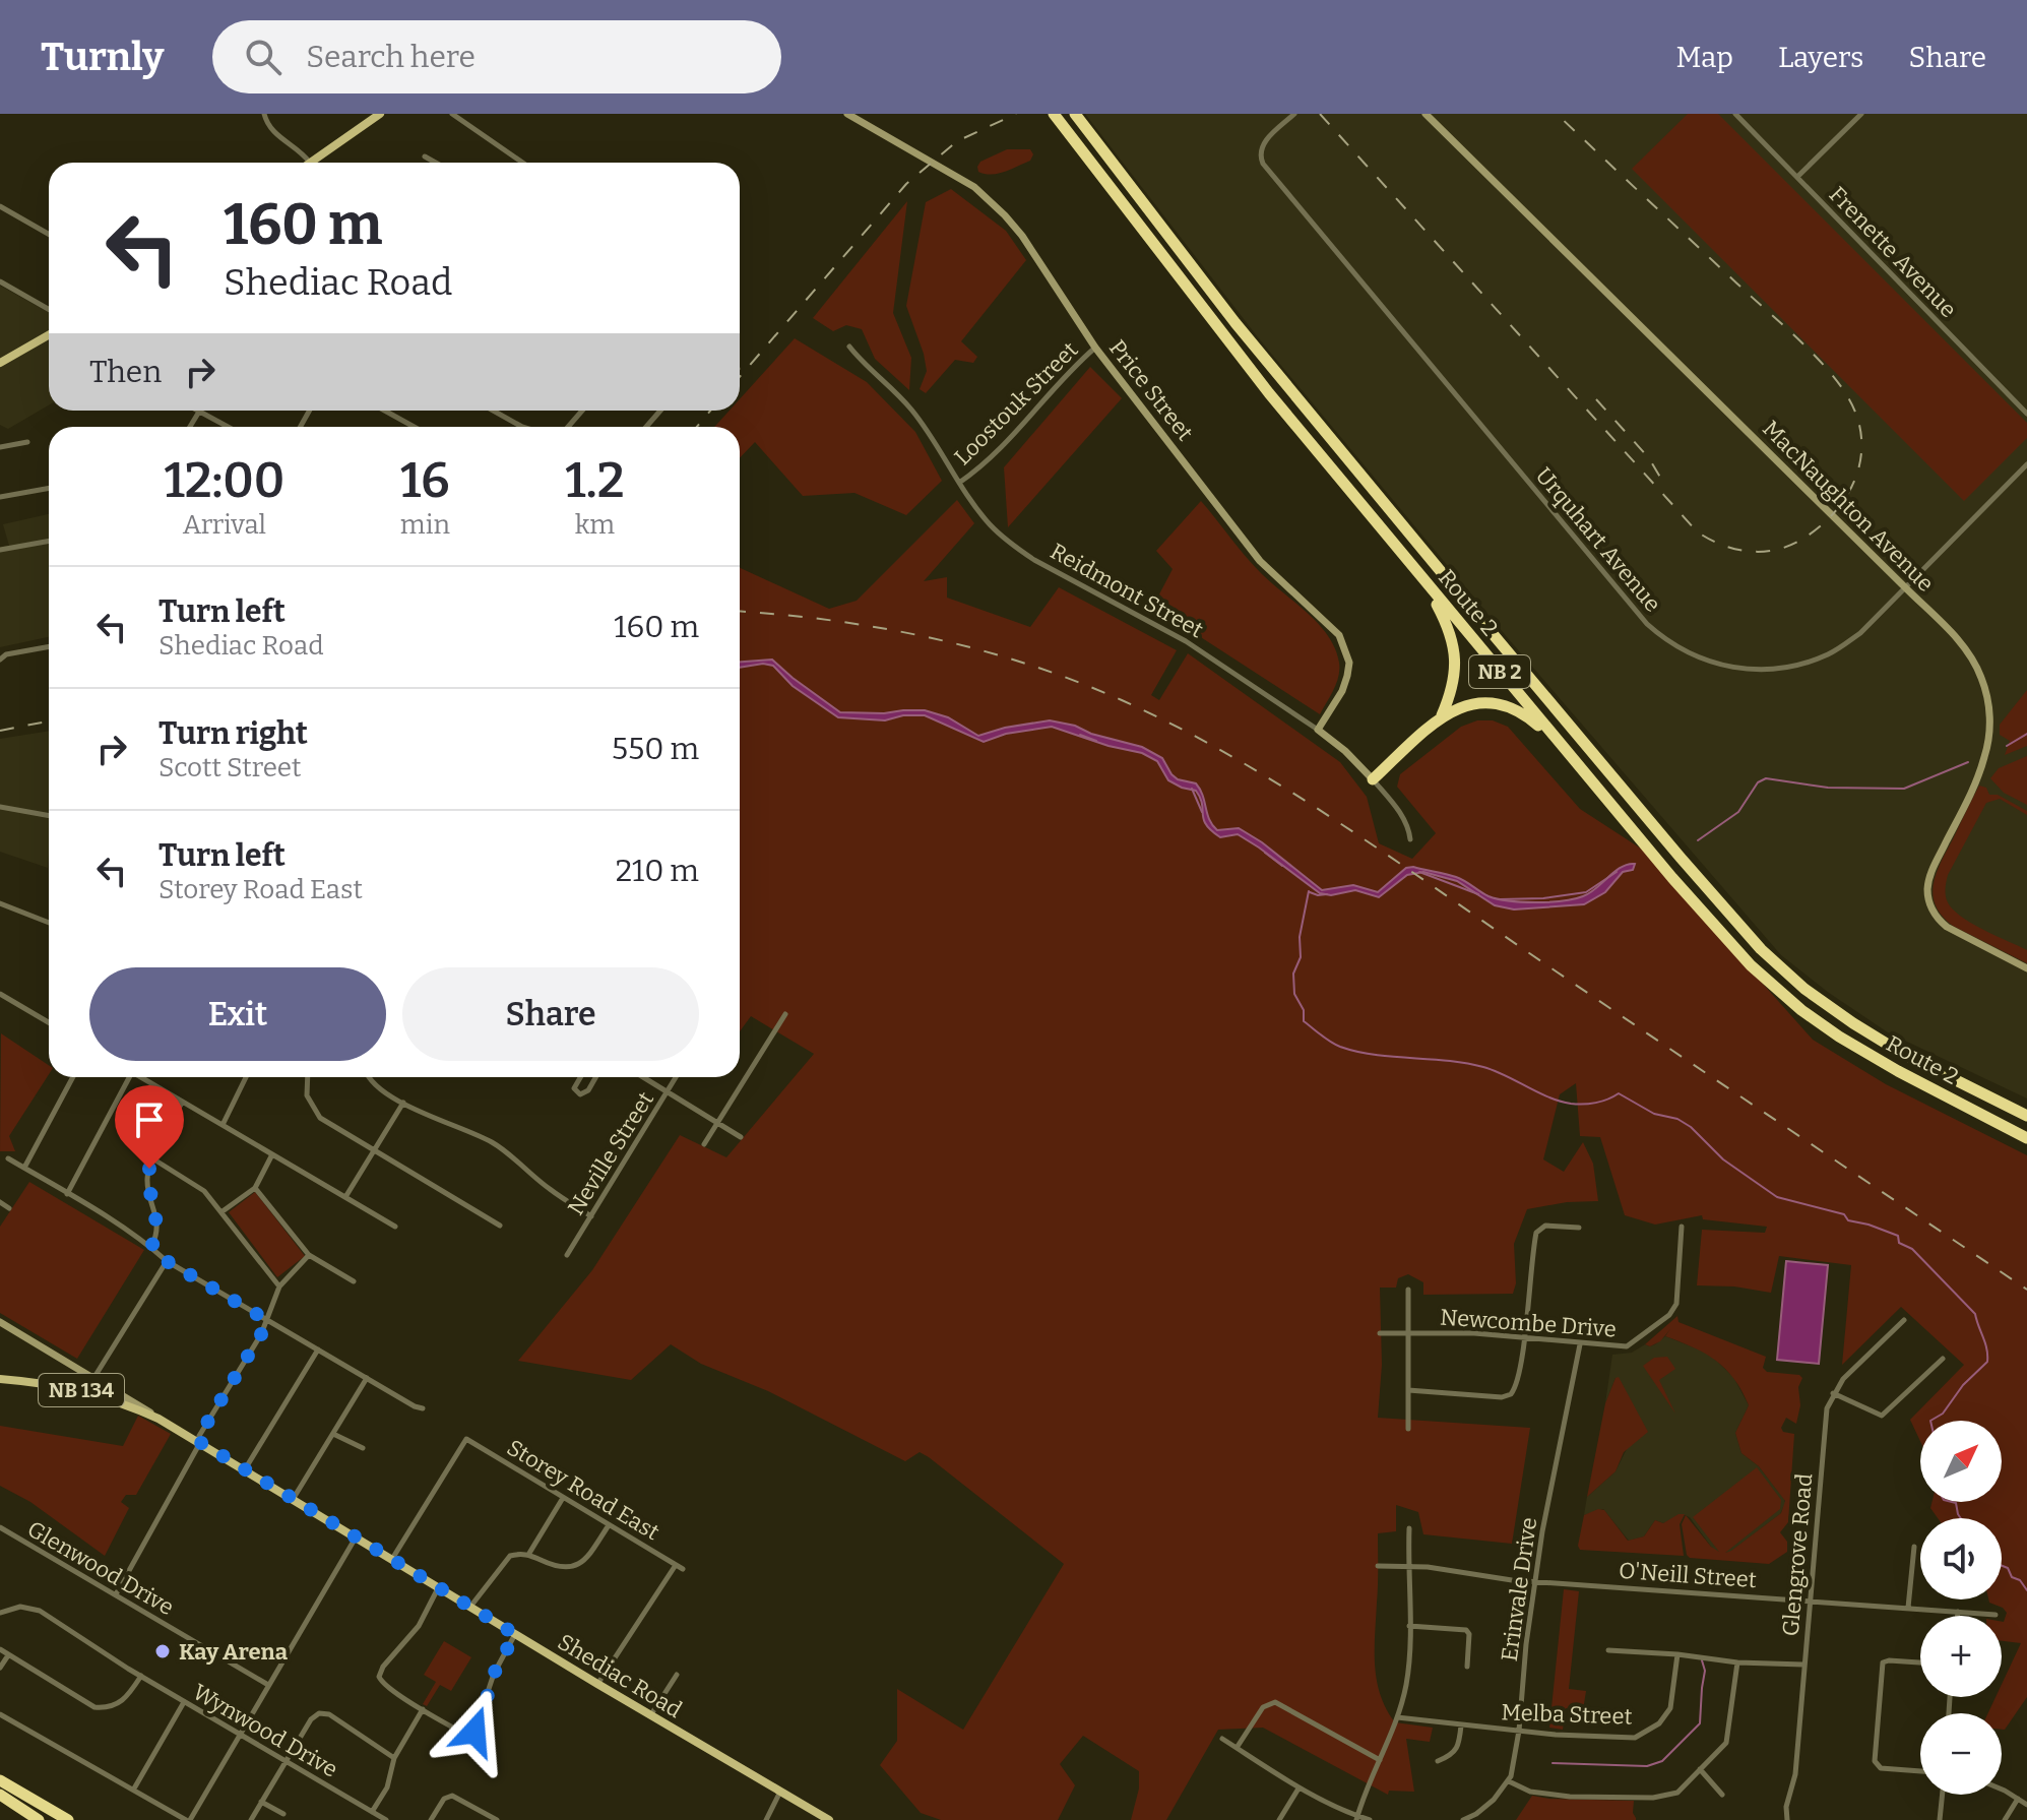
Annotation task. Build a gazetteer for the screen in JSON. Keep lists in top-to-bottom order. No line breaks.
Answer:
{"streets":{"highway":["Route 2","NB 2"],"main road":["NB 134","Shediac Road"],"street":["Frenette Avenue","Price Street","Loostouk Street","MacNaughton Avenue","Urquhart Avenue","Reidmont Street","Neville Street","Newcombe Drive","Storey Road East","Glengrove Road","Glenwood Drive","O'Neill Street","Erinvale Drive","Melba Street","Wynwood Drive"]},"crossings":[["Price Street","Loostouk Street"],["Price Street","Reidmont Street"],["Loostouk Street","Reidmont Street"],["MacNaughton Avenue","Urquhart Avenue"],["Newcombe Drive","Erinvale Drive"],["Storey Road East","Shediac Road"],["Glengrove Road","O'Neill Street"],["O'Neill Street","Erinvale Drive"],["Erinvale Drive","Melba Street"]],"places":["Kay Arena"],"north":"top right","page":{"header":"Turnly","search":"Search here","nav":["Map","Layers","Share"],"turn":["160 m","Shediac Road"],"then":"Then","eta":["12:00","Arrival","16","min","1.2","km"],"list":[{"name":"Turn left","note":"Shediac Road","value":"160 m"},{"name":"Turn right","note":"Scott Street","value":"550 m"},{"name":"Turn left","note":"Storey Road East","value":"210 m"}],"buttons":["Exit","Share"],"map_buttons":["+","−"]}}
